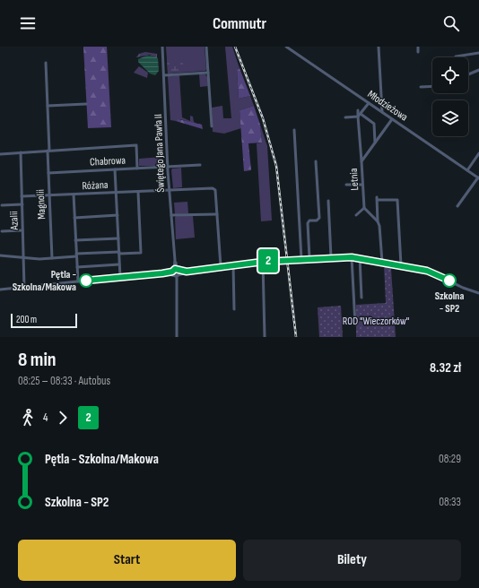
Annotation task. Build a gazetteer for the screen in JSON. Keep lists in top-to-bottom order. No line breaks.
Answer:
{"streets":{"street":["Młodzieżowa","Świętego Jana Pawła II","Chabrowa","Letnia","Różana","Magnolii","Azalii"]},"crossings":[["Młodzieżowa","Letnia"],["Świętego Jana Pawła II","Chabrowa"],["Świętego Jana Pawła II","Różana"],["Chabrowa","Magnolii"],["Różana","Magnolii"],["Różana","Azalii"]],"parks":["ROD \"Wieczorków\""],"places":["Pętla - Szkolna/Makowa","Szkolna - SP2"],"lines":["bus line 2"],"scale_bar":"200 m","page":{"header":"Commutr","on_map":"2","scale":"200 m","heading":["8 min","08:25 – 08:33 · Autobus","8.32 zł"],"legs":["4","2"],"list":[{"name":"Pętla - Szkolna/Makowa","value":"08:29"},{"name":"Szkolna - SP2","value":"08:33"}],"buttons":["Start","Bilety"]}}
